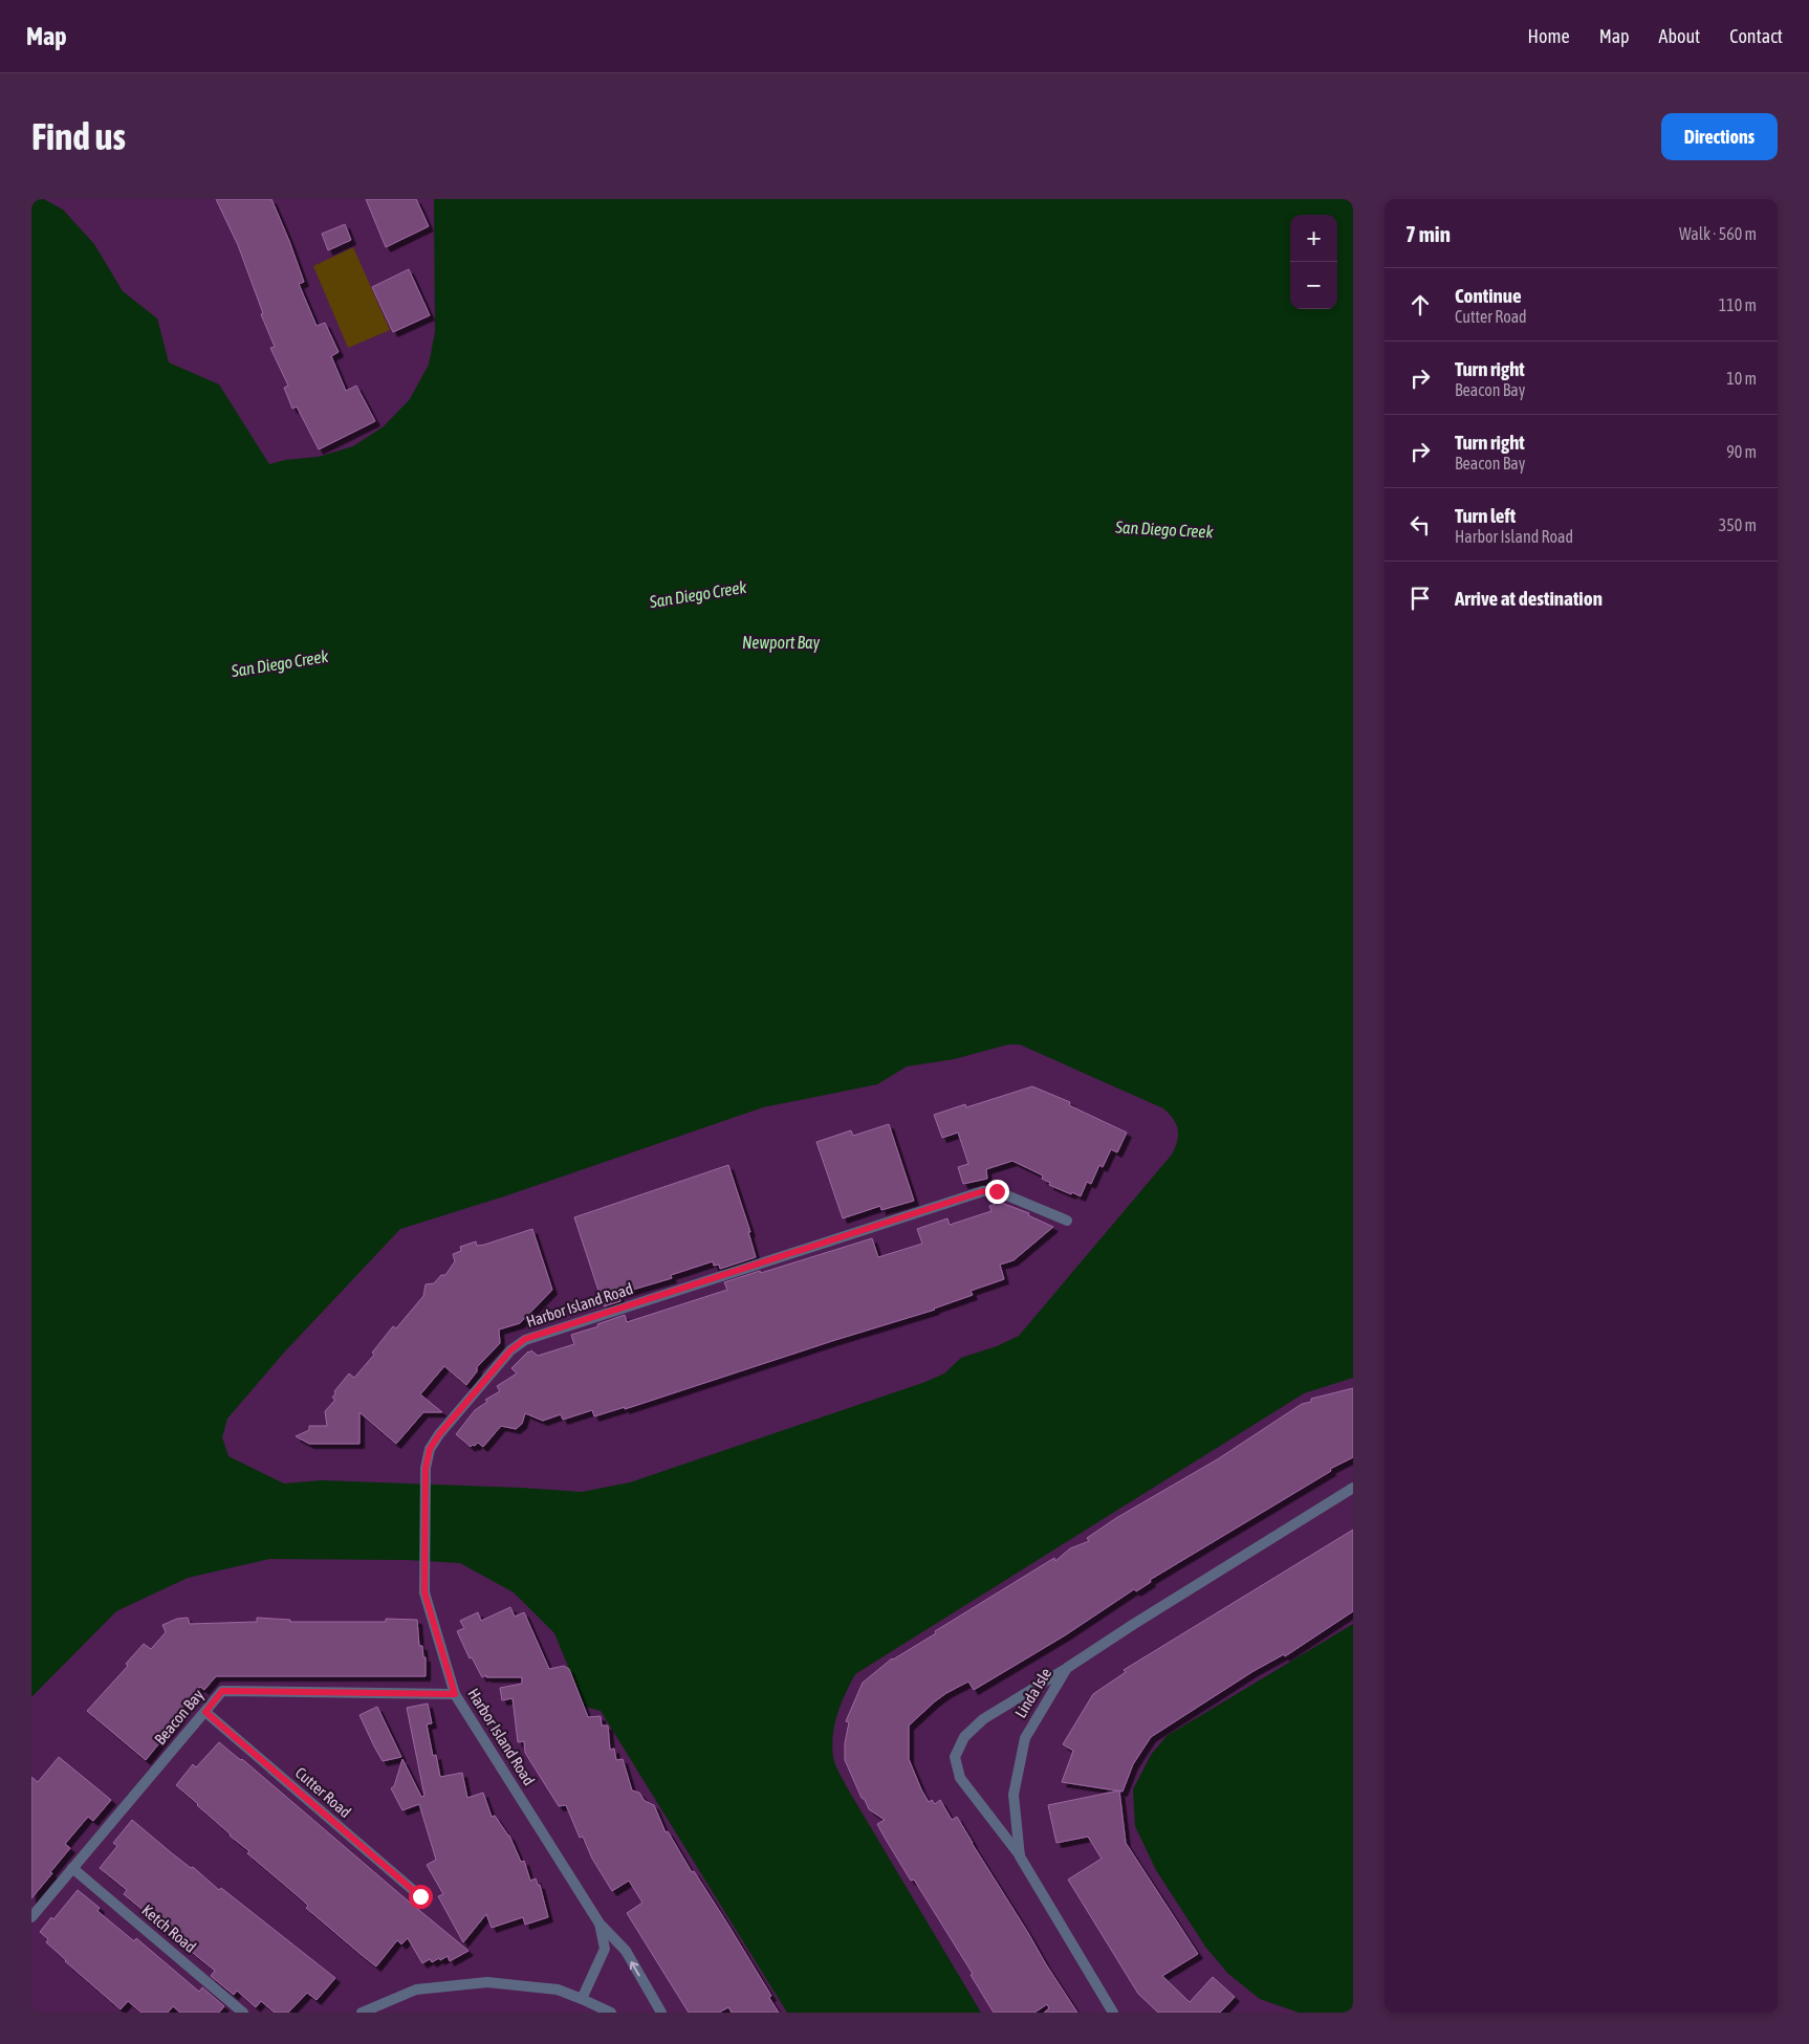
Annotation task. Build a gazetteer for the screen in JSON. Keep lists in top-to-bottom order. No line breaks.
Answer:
{"streets":{"street":["Harbor Island Road","Linda Isle","Beacon Bay","Cutter Road","Ketch Road"]},"crossings":[["Harbor Island Road","Beacon Bay"],["Beacon Bay","Cutter Road"],["Beacon Bay","Ketch Road"]],"water":["San Diego Creek","Newport Bay"],"page":{"header":"Map","nav":["Home","Map","About","Contact"],"buttons":"Directions","title":"Find us","heading":["7 min","Walk · 560 m"],"map_buttons":["+","−"],"list":[["Continue","Cutter Road","110 m"],["Turn right","Beacon Bay","10 m"],["Turn right","Beacon Bay","90 m"],["Turn left","Harbor Island Road","350 m"],"Arrive at destination"]}}
